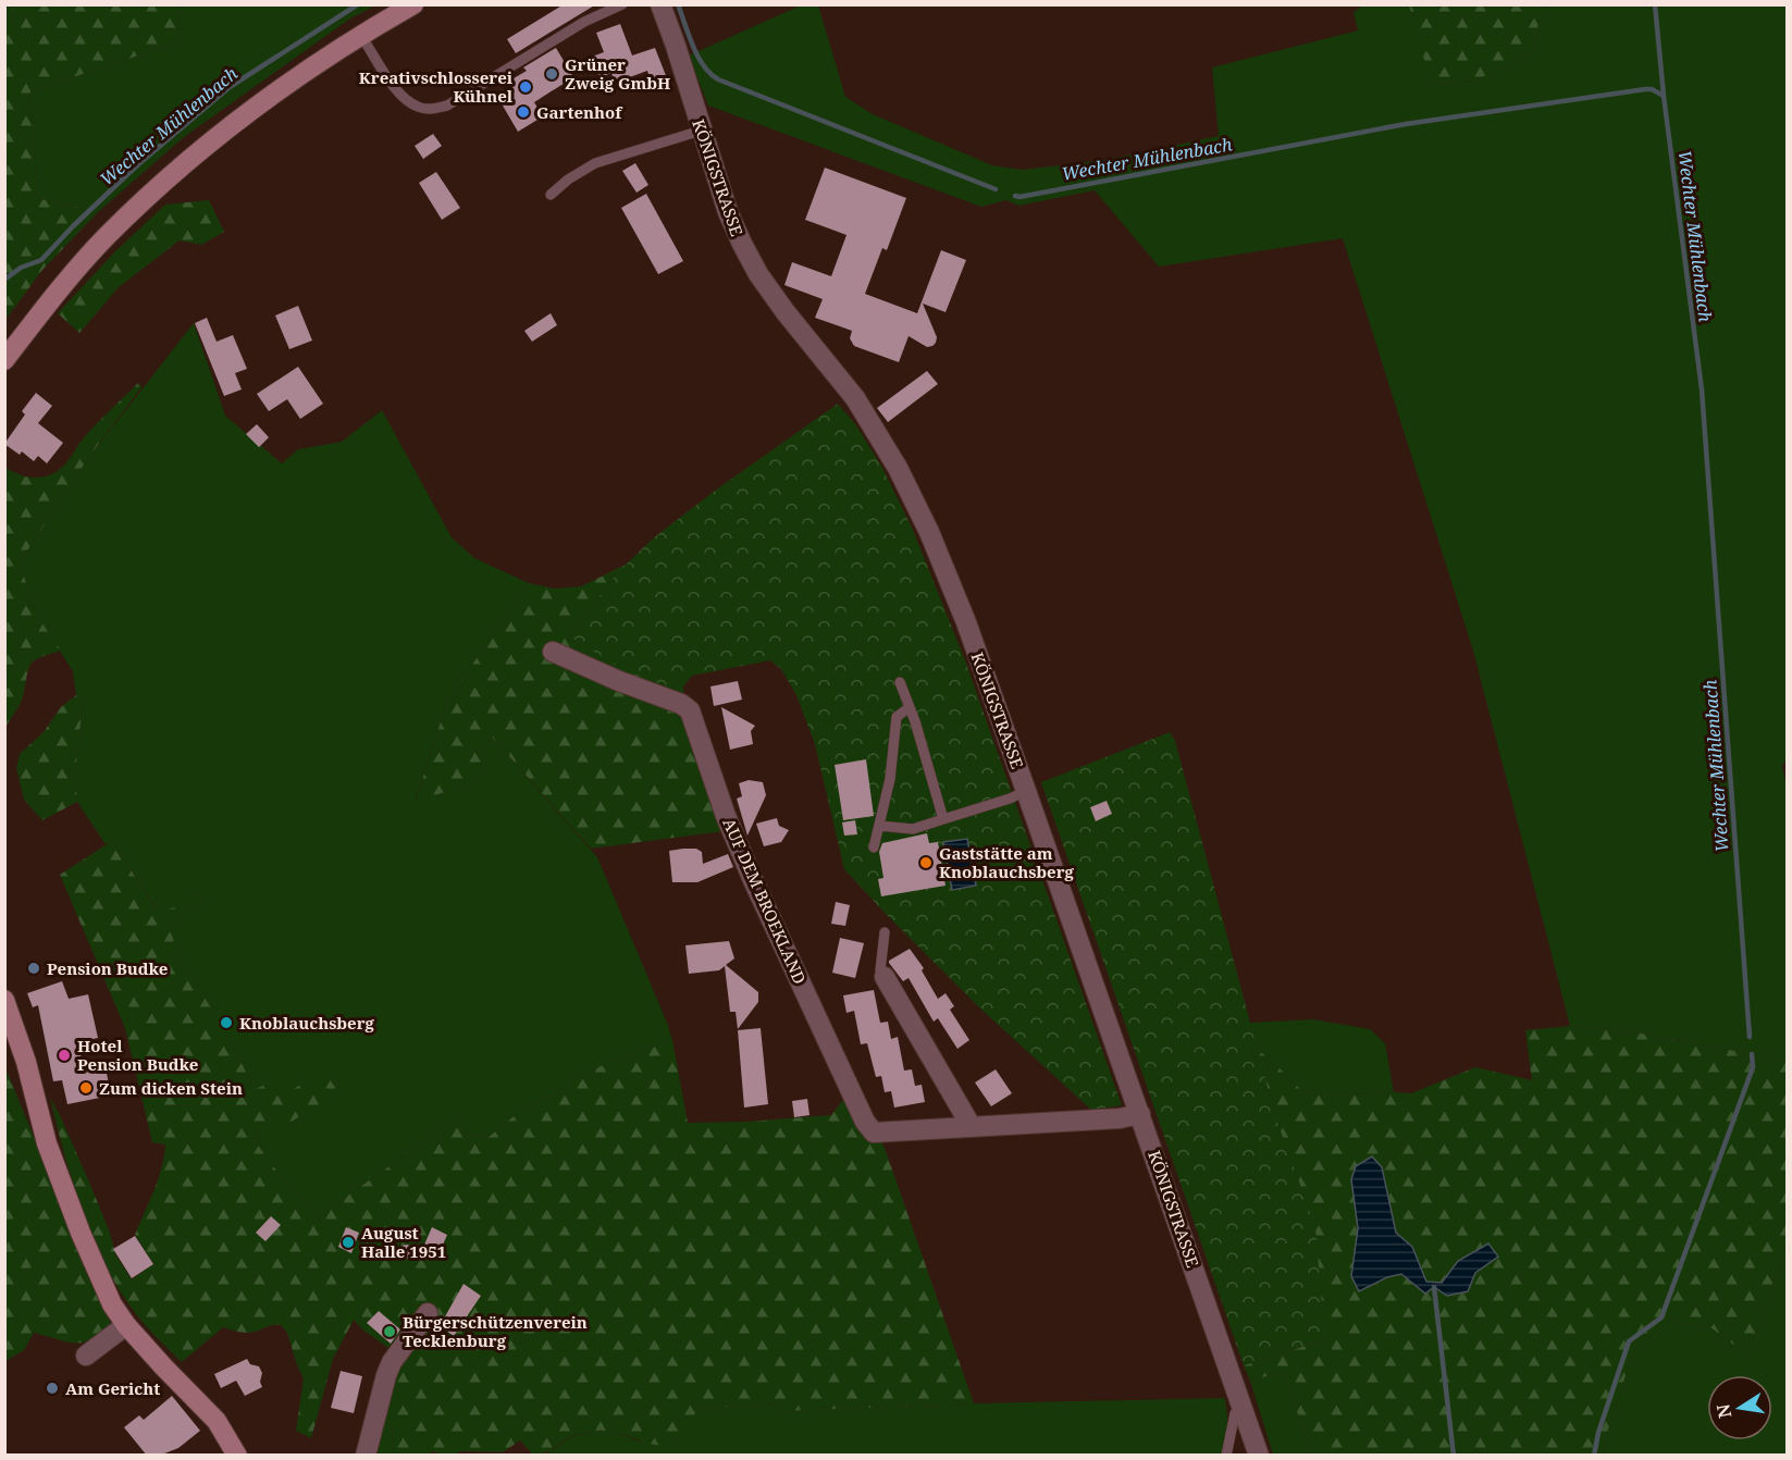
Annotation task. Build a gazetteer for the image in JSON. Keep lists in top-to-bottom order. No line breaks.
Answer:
{"streets":{"street":["KÖNIGSTRASSE","AUF DEM BROEKLAND"]},"crossings":[["KÖNIGSTRASSE","AUF DEM BROEKLAND"]],"water":["Wechter Mühlenbach"],"places":["Grüner Zweig GmbH","Kreativschlosserei Kühnel","Gartenhof","Gaststätte am Knoblauchsberg","Pension Budke","Knoblauchsberg","Hotel Pension Budke","Zum dicken Stein","August Halle 1951","Bürgerschützenverein Tecklenburg","Am Gericht"],"north":"left"}
